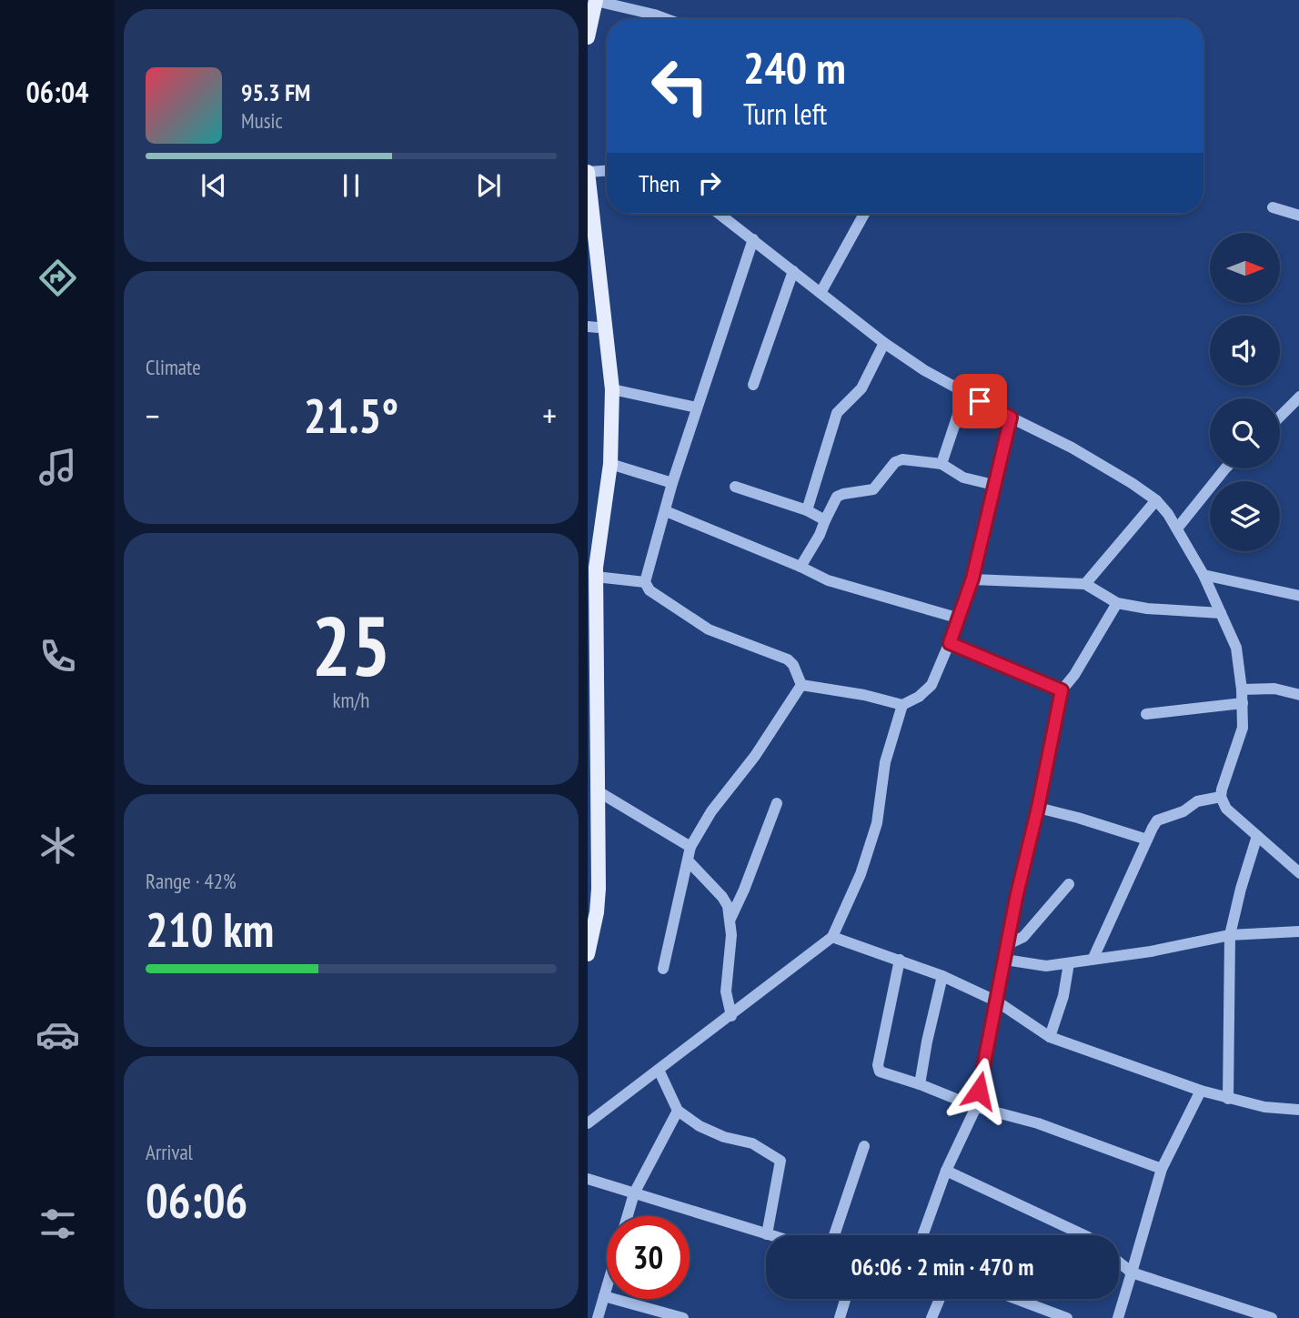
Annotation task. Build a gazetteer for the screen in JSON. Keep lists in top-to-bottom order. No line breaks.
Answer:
{"north":"right","page":{"tabs":"06:04","turn":["240 m","Turn left"],"song":["95.3 FM","Music"],"then":"Then","tile":["Climate",["25","km/h"],["Range · 42%","210 km"],["Arrival","06:06"]],"heat":["−","21.5°","+"],"limit":"30","trip":"06:06 · 2 min · 470 m"}}
